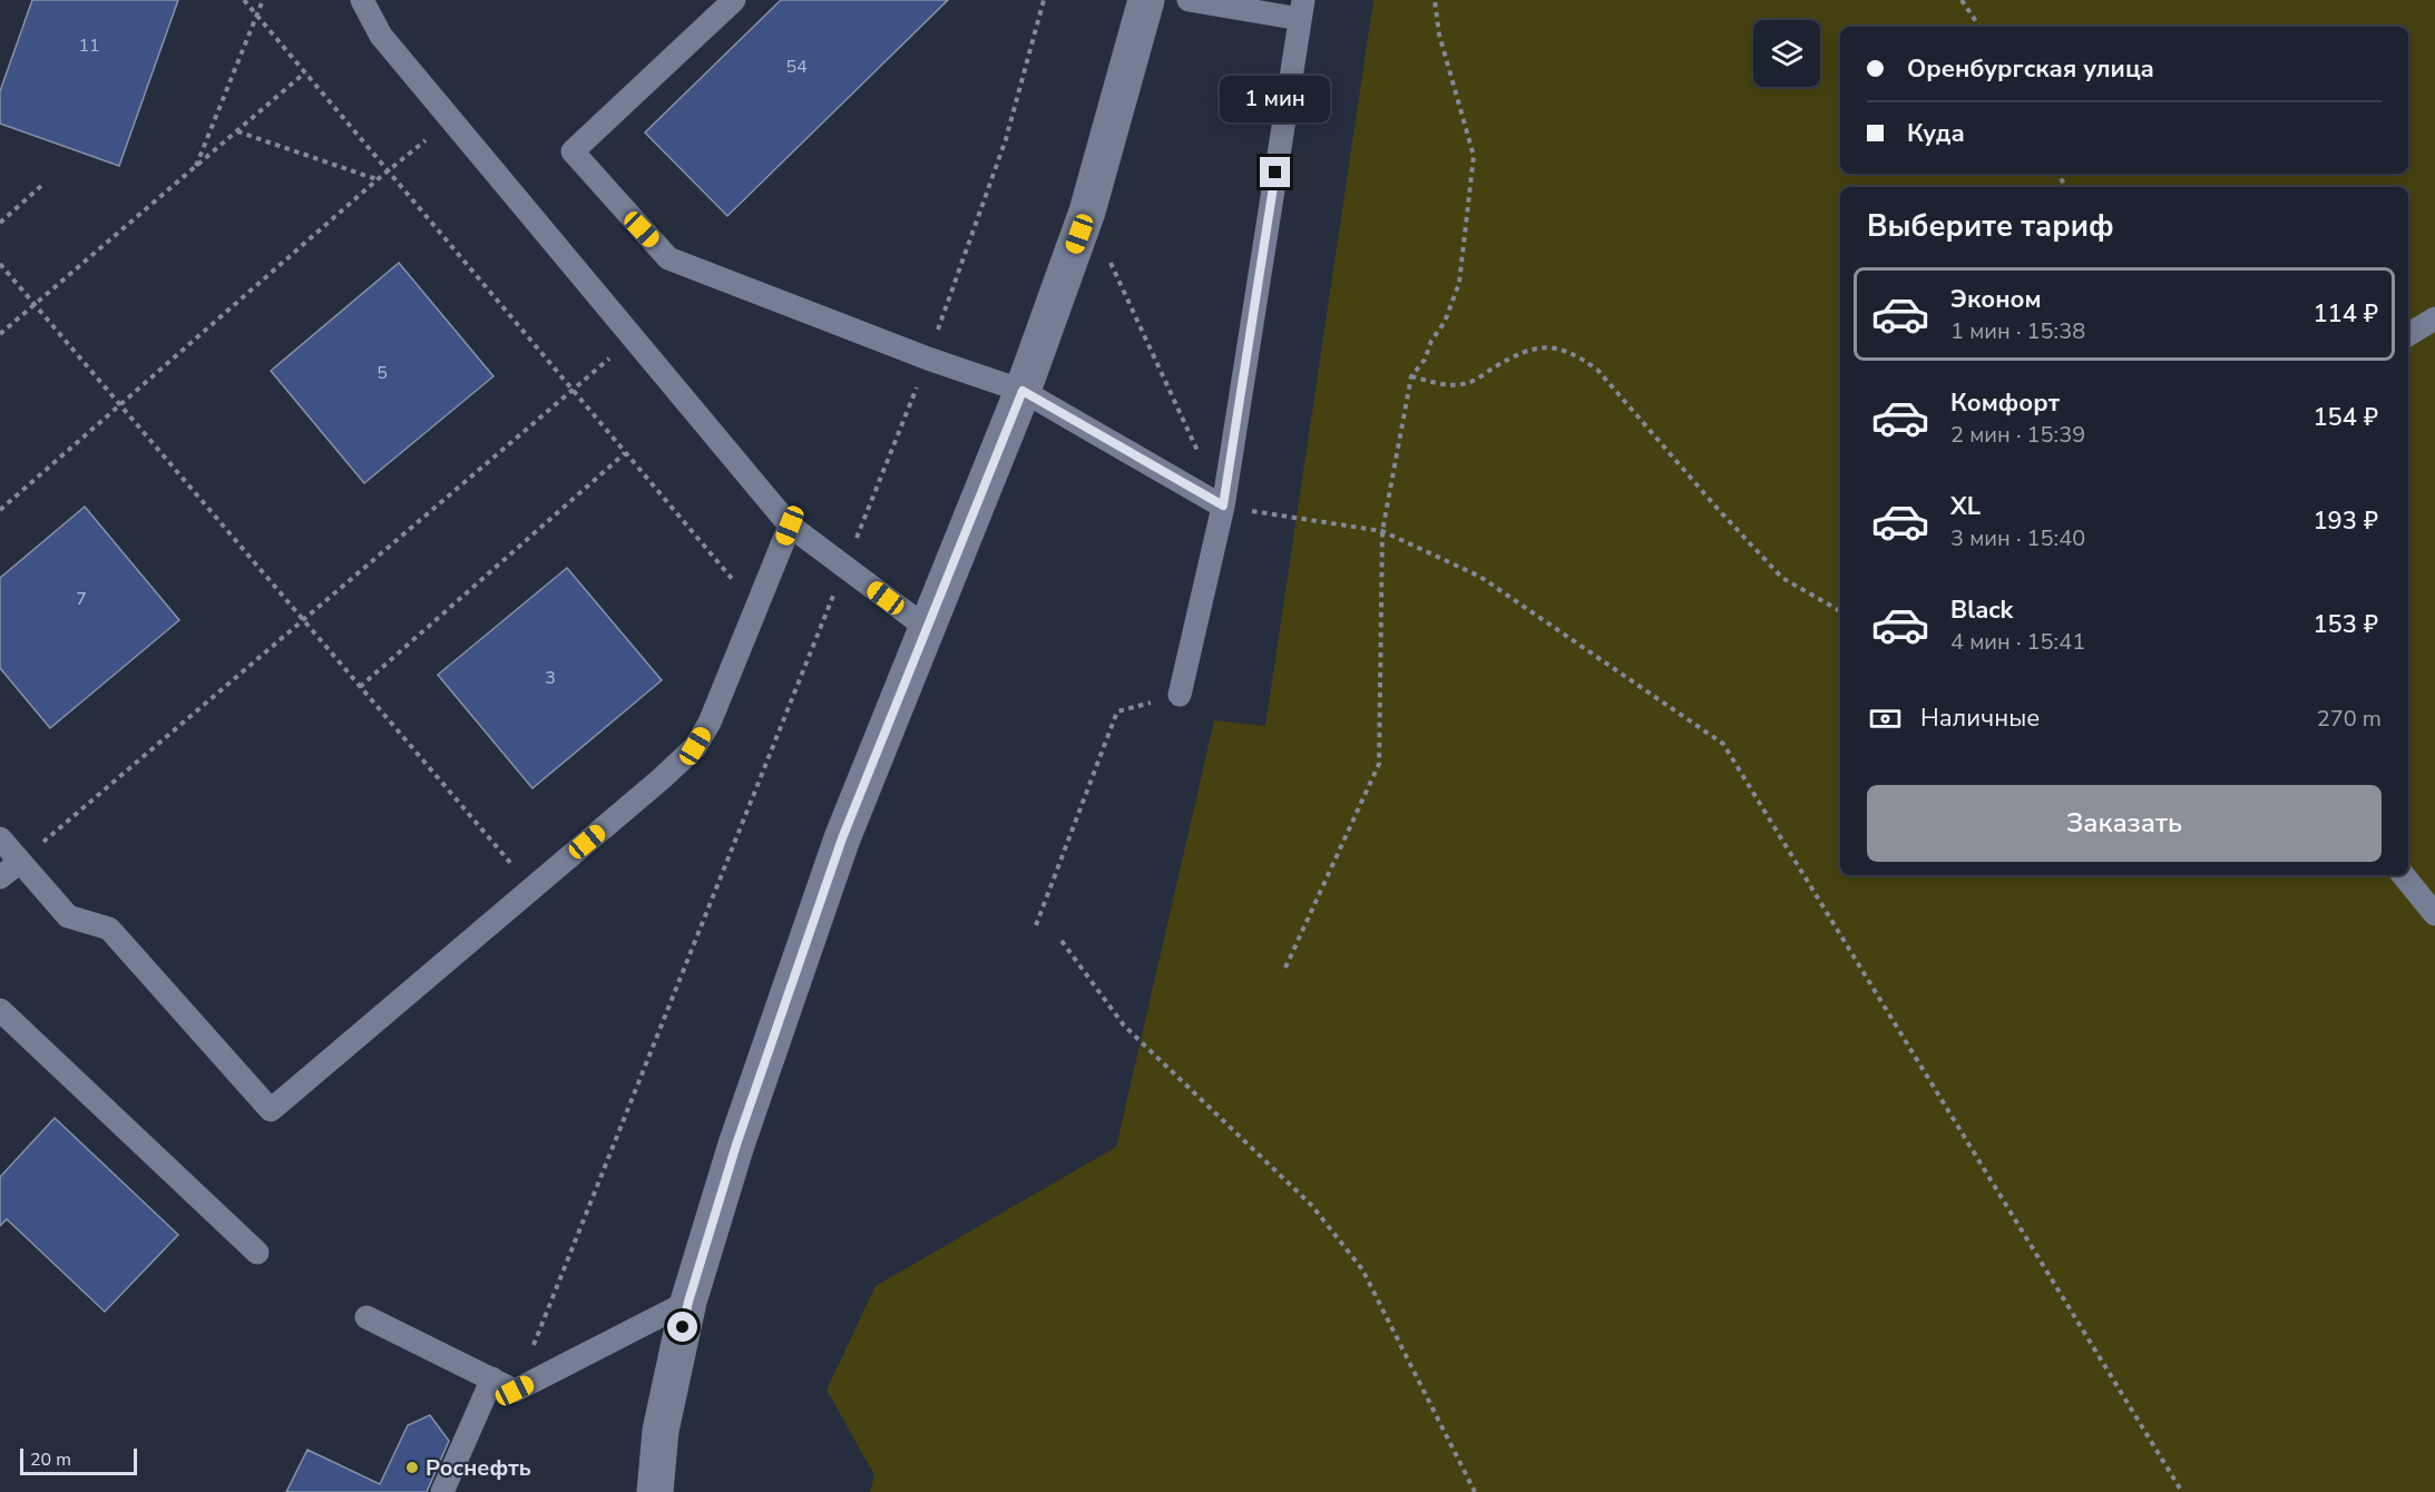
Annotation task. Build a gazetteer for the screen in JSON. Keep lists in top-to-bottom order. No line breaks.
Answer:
{"places":["Роснефть"],"house_numbers":["11","54","5","7","3"],"scale_bar":"20 m","page":{"banner":["Оренбургская улица","Куда"],"bubble":"1 мин","heading":"Выберите тариф","list":[{"name":"Эконом","note":"1 мин · 15:38","value":"114 ₽"},{"name":"Комфорт","note":"2 мин · 15:39","value":"154 ₽"},{"name":"XL","note":"3 мин · 15:40","value":"193 ₽"},{"name":"Black","note":"4 мин · 15:41","value":"153 ₽"}],"pay":["Наличные","270 m"],"buttons":"Заказать","scale":"20 m"}}
